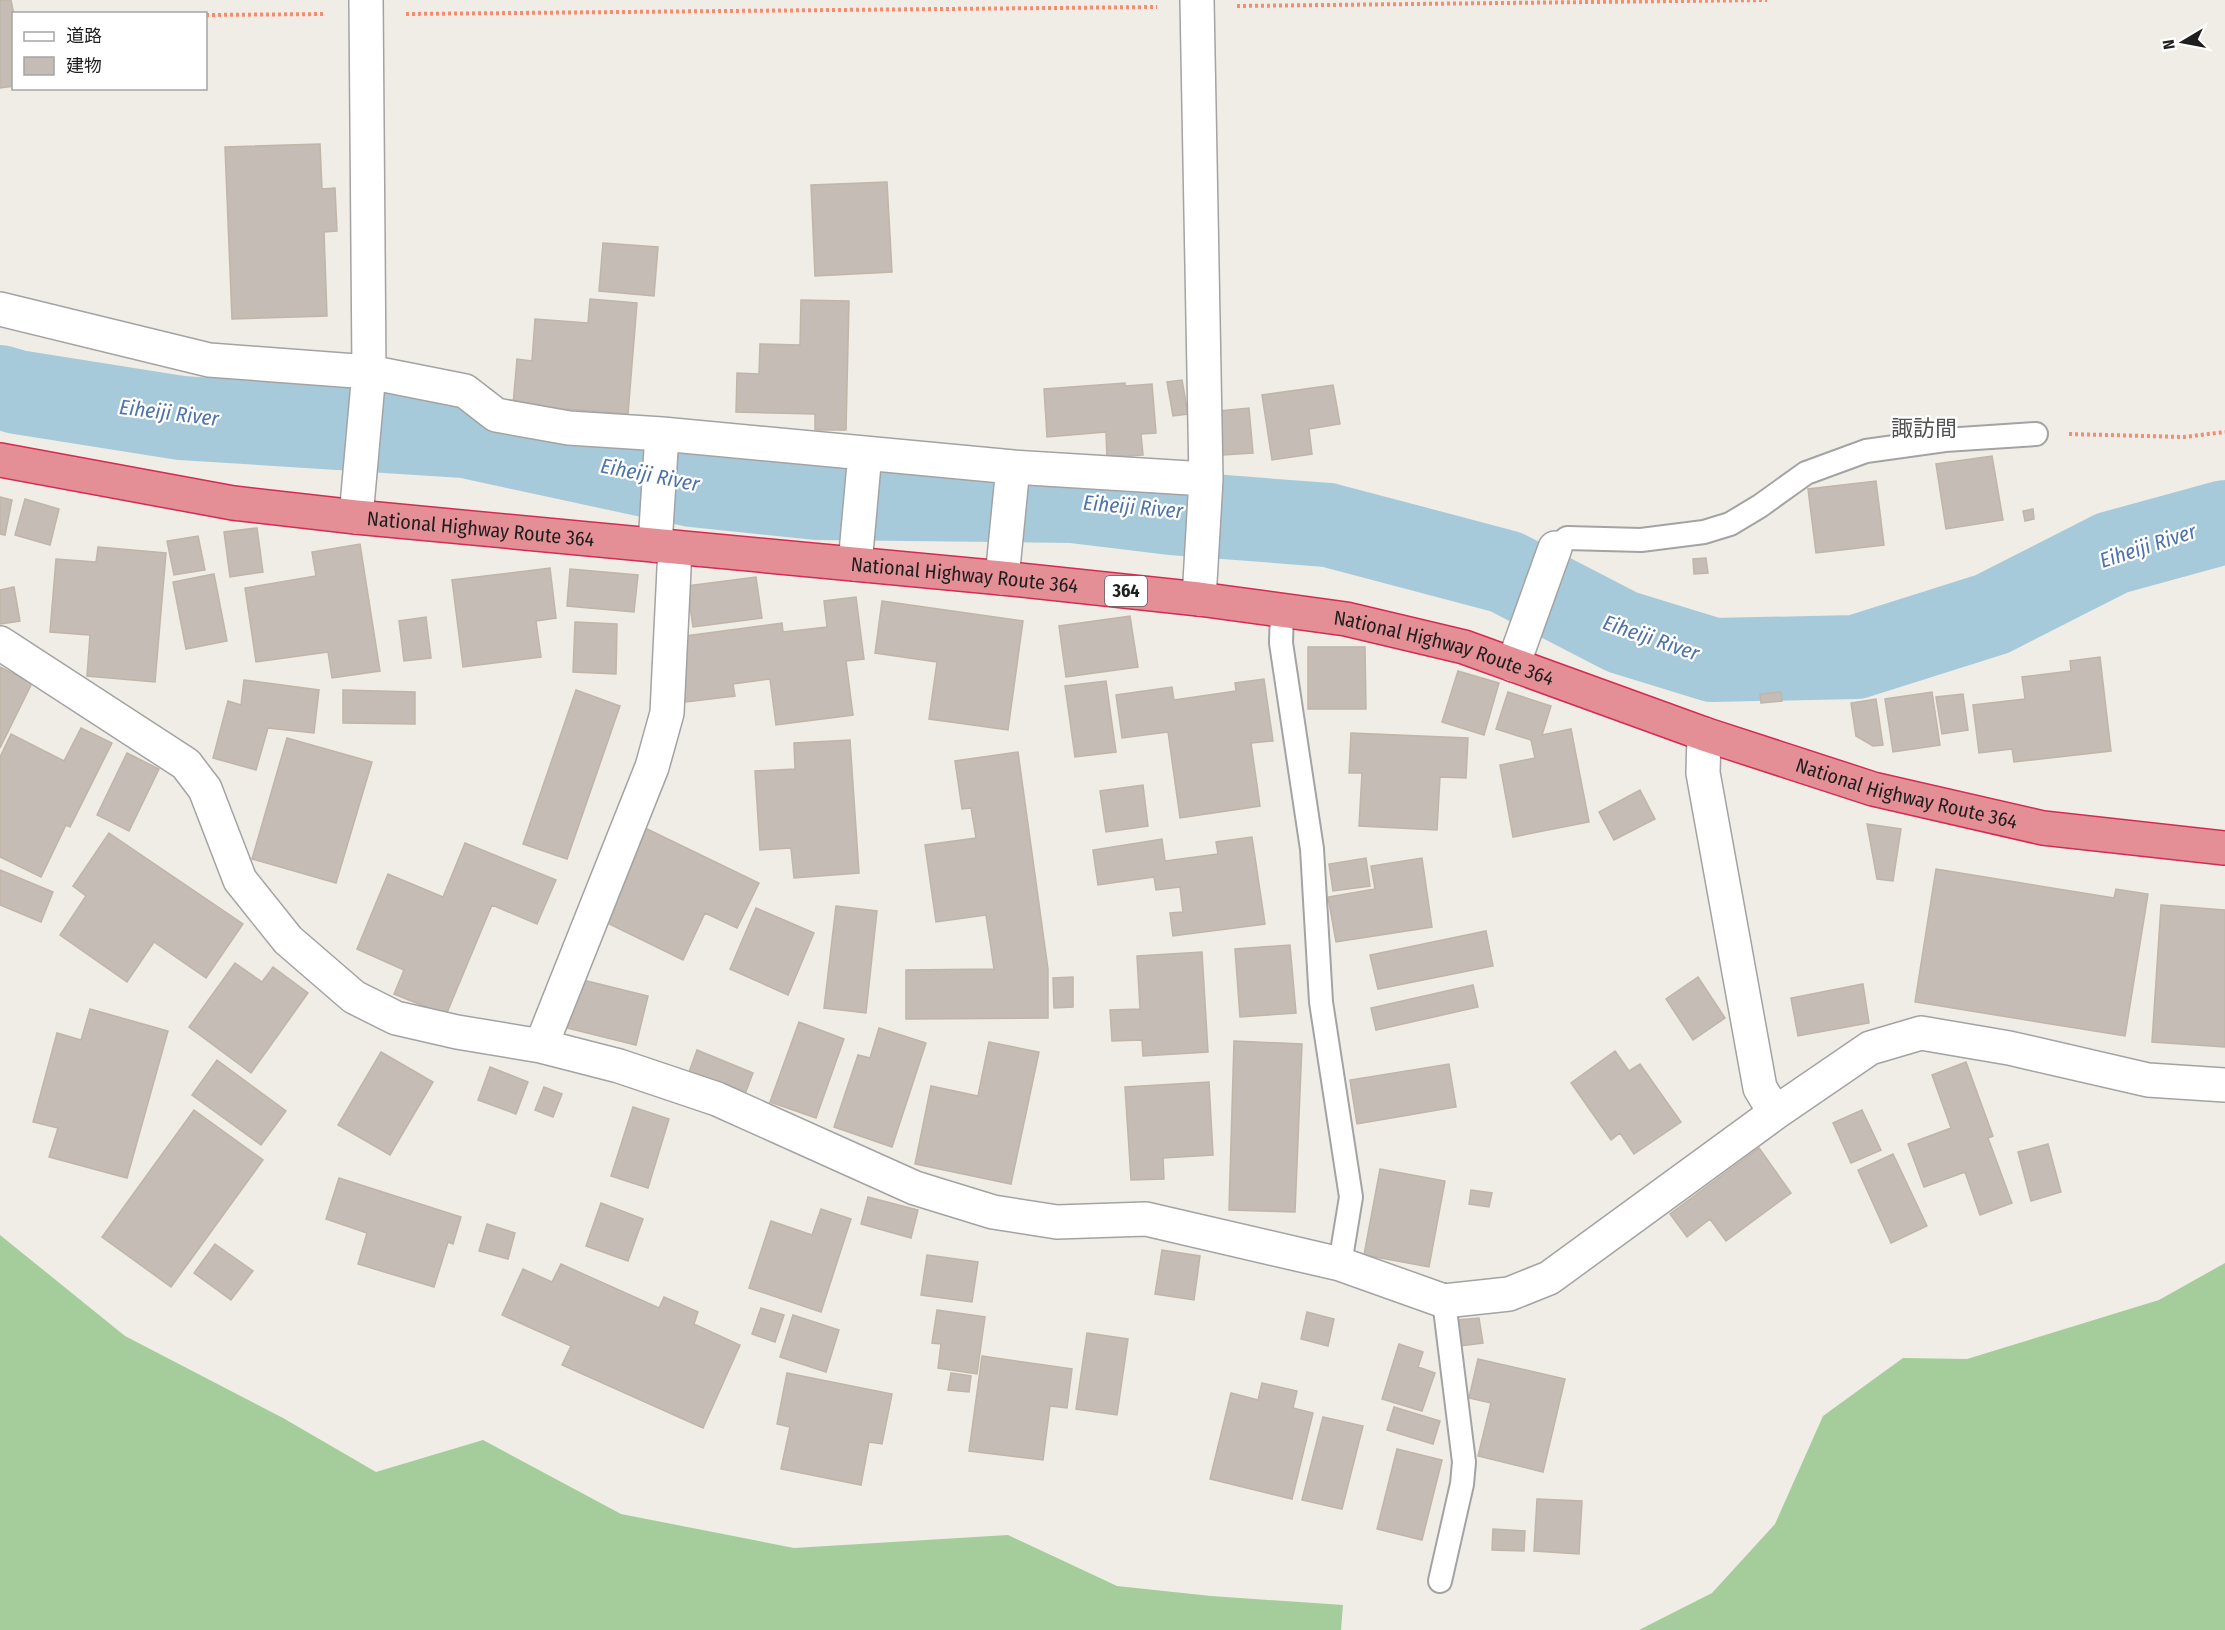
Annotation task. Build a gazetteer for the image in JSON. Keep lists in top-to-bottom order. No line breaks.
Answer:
{"streets":{"highway":["National Highway Route 364","364"]},"districts":["諏訪間"],"water":["Eiheiji River"],"legend":["道路","建物"],"north":"left"}
